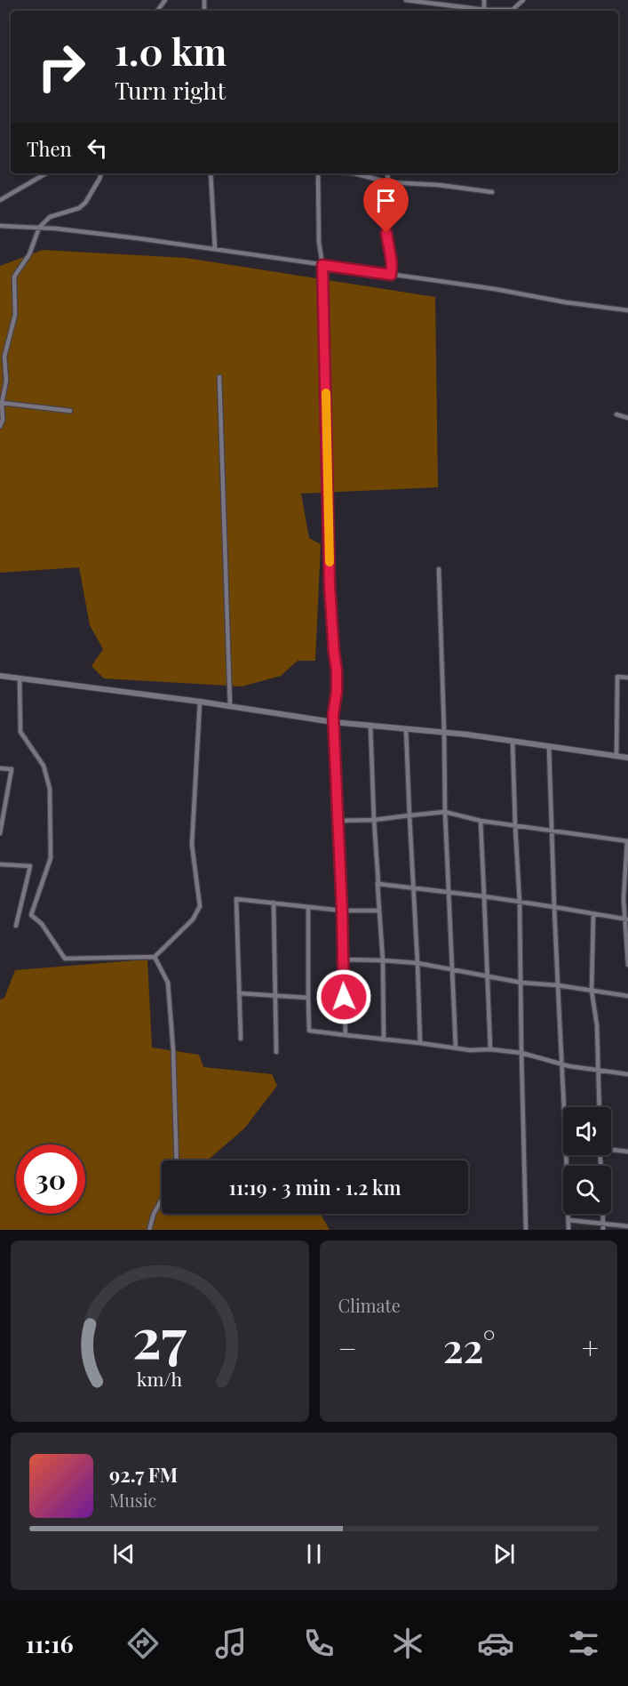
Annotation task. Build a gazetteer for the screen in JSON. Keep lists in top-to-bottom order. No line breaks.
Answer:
{"page":{"turn":["1.0 km","Turn right"],"then":"Then","limit":"30","trip":"11:19 · 3 min · 1.2 km","tile":"Climate","heat":["−","22°","+"],"song":["92.7 FM","Music"],"tabs":"11:16","gauge":["27","km/h"]}}
